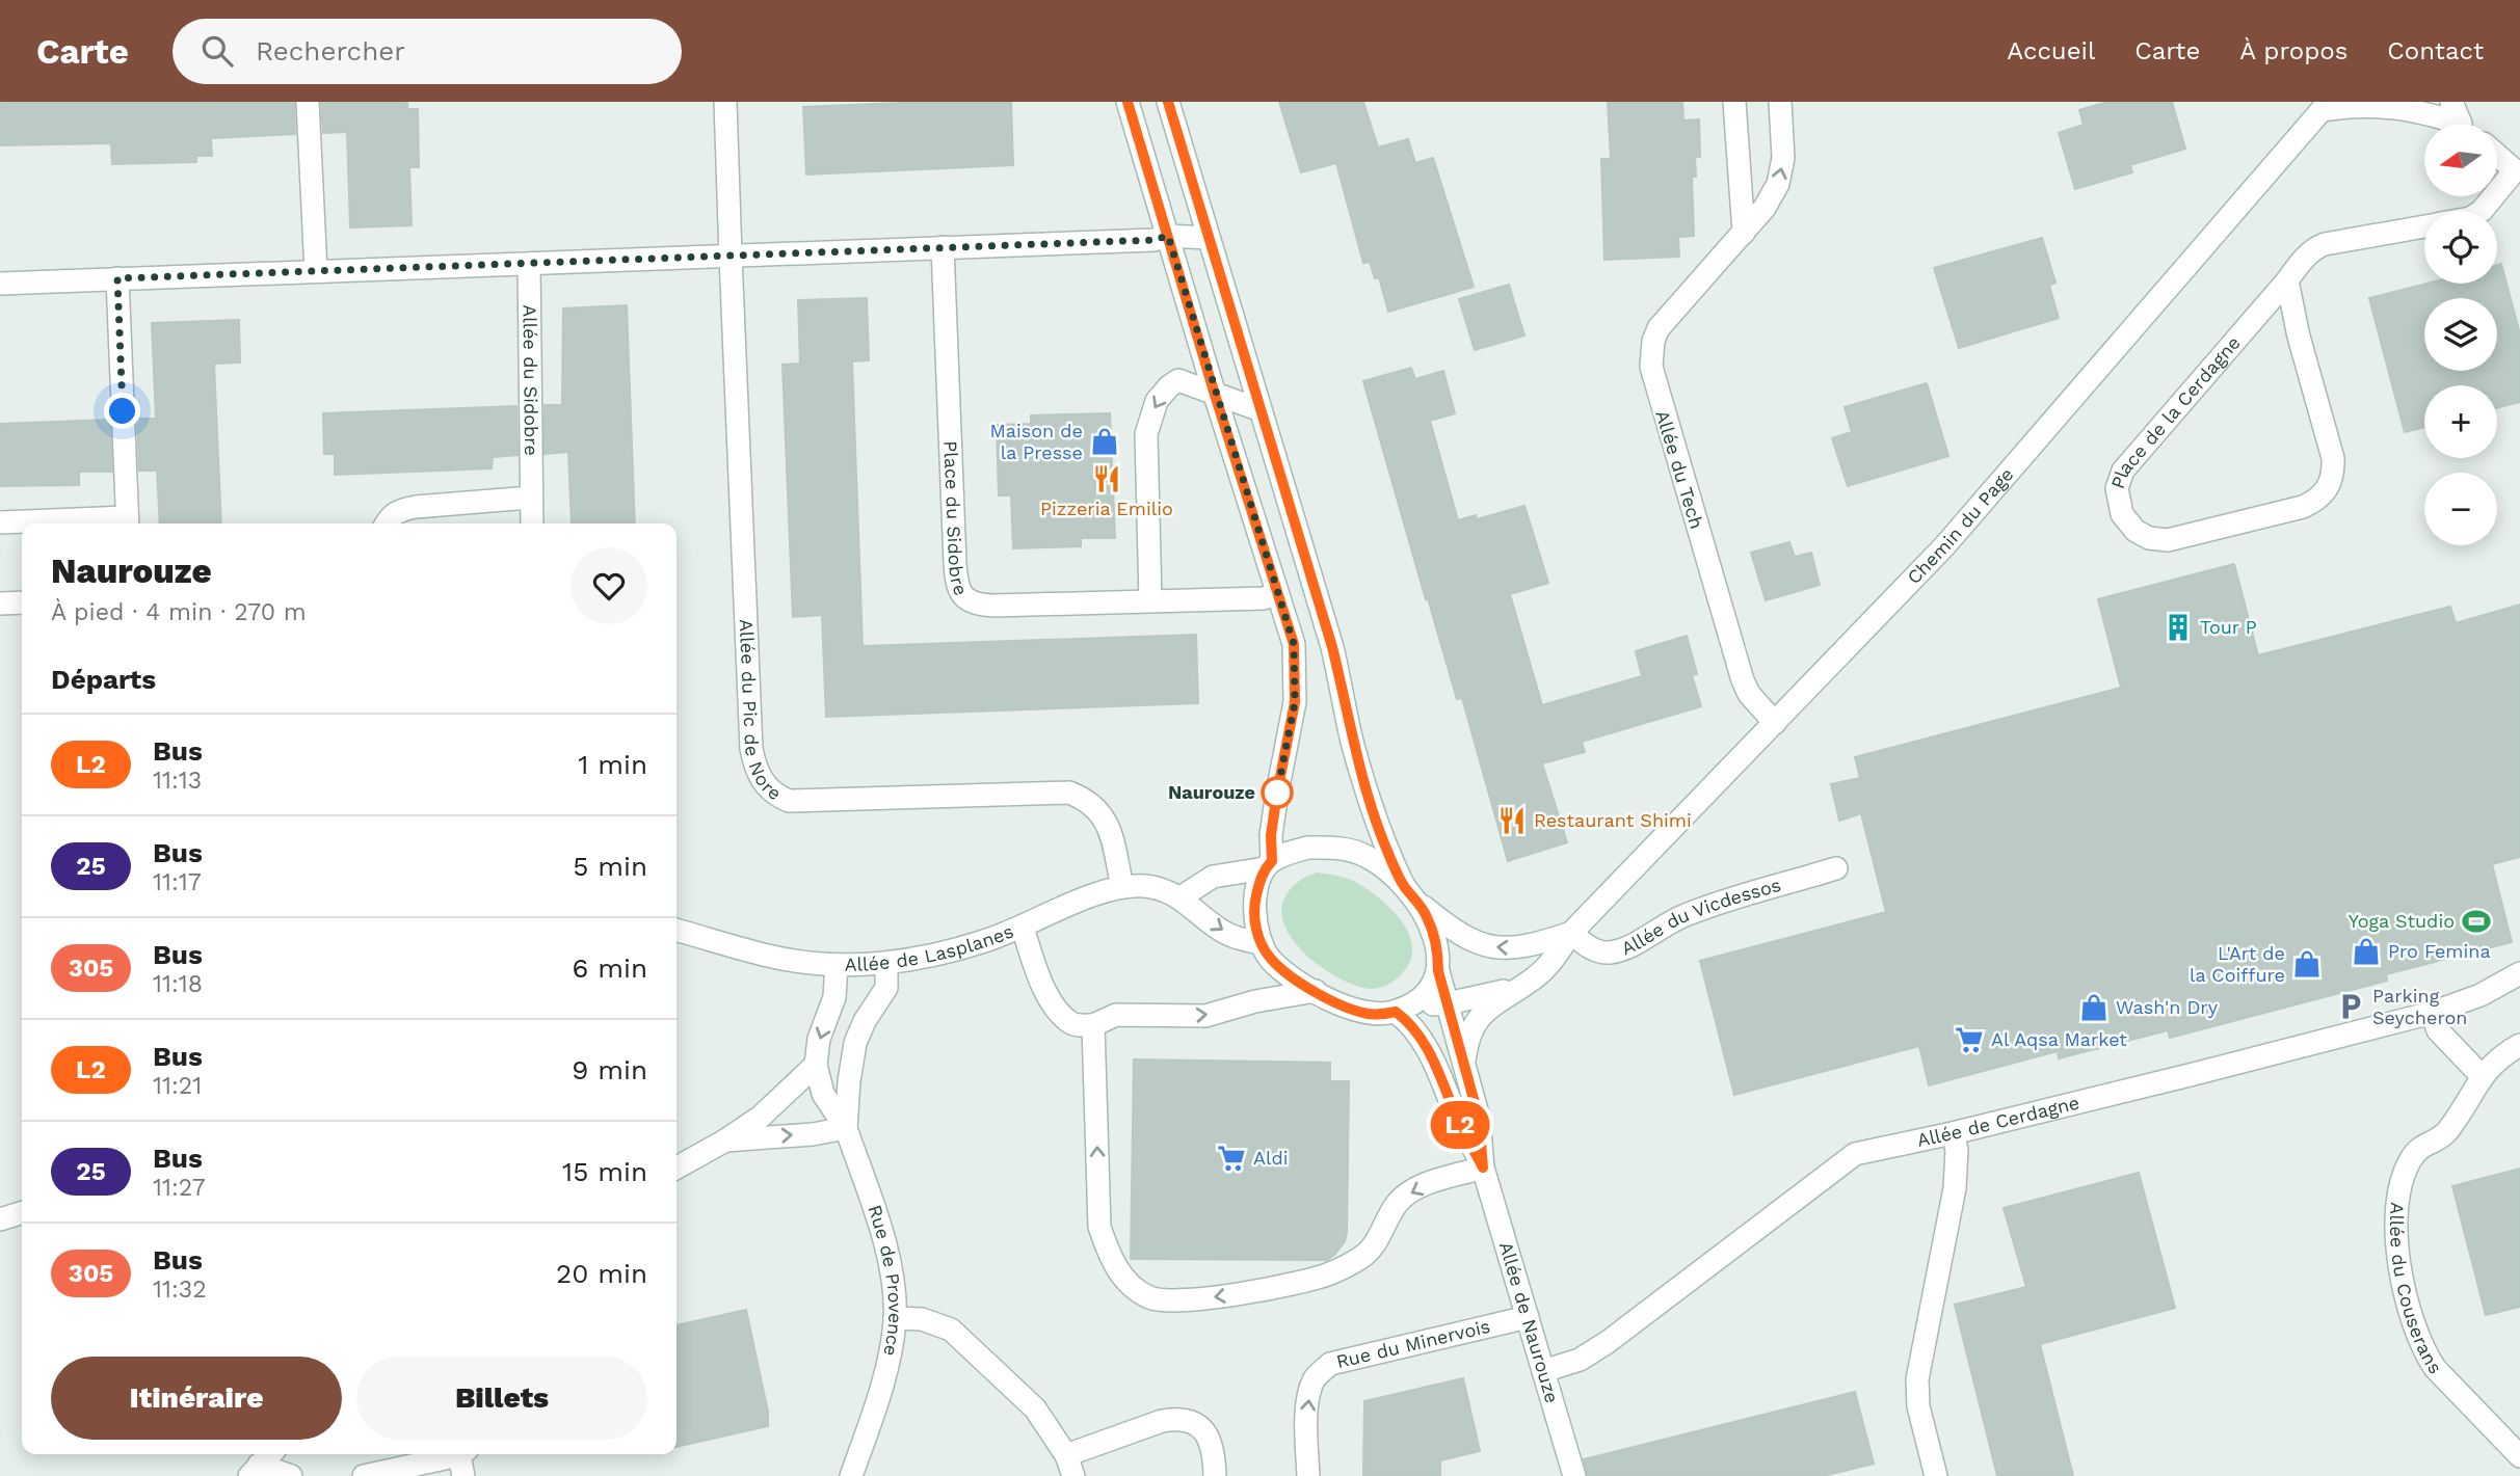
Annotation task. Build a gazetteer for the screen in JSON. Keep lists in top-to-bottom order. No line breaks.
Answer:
{"streets":{"street":["Allée du Sidobre","Place de la Cerdagne","Allée du Tech","Place du Sidobre","Chemin du Page","Allée du Pic de Nore","Allée du Vicdessos","Allée de Lasplanes","Allée de Cerdagne","Rue de Provence","Allée du Couserans","Allée de Naurouze","Rue du Minervois"]},"crossings":[["Allée du Tech","Chemin du Page"],["Chemin du Page","Allée du Vicdessos"],["Chemin du Page","Allée de Lasplanes"],["Chemin du Page","Allée de Naurouze"],["Allée du Pic de Nore","Allée de Lasplanes"],["Allée de Lasplanes","Rue de Provence"],["Allée de Lasplanes","Allée de Naurouze"],["Allée de Cerdagne","Allée de Naurouze"],["Allée de Naurouze","Rue du Minervois"]],"one_way":["Rue du Minervois"],"places":{"shop":["Maison de la Presse","Pro Femina","L'Art de la Coiffure","Wash'n Dry"],"restaurant":["Pizzeria Emilio","Restaurant Shimi"],"building":["Tour P"],"other":["Naurouze"],"sports":["Yoga Studio"],"parking":["Parking Seycheron"],"supermarket":["Al Aqsa Market","Aldi"]},"lines":["bus line L2"],"north":"left","page":{"header":"Carte","search":"Rechercher","nav":["Accueil","Carte","À propos","Contact"],"on_map":"L2","map_buttons":["+","−"],"heading":[["Naurouze","À pied · 4 min · 270 m"],"Départs"],"list":[{"mark":"L2","name":"Bus","note":"11:13","value":"1 min"},{"mark":"25","name":"Bus","note":"11:17","value":"5 min"},{"mark":"305","name":"Bus","note":"11:18","value":"6 min"},{"mark":"L2","name":"Bus","note":"11:21","value":"9 min"},{"mark":"25","name":"Bus","note":"11:27","value":"15 min"},{"mark":"305","name":"Bus","note":"11:32","value":"20 min"}],"buttons":["Itinéraire","Billets"]}}
